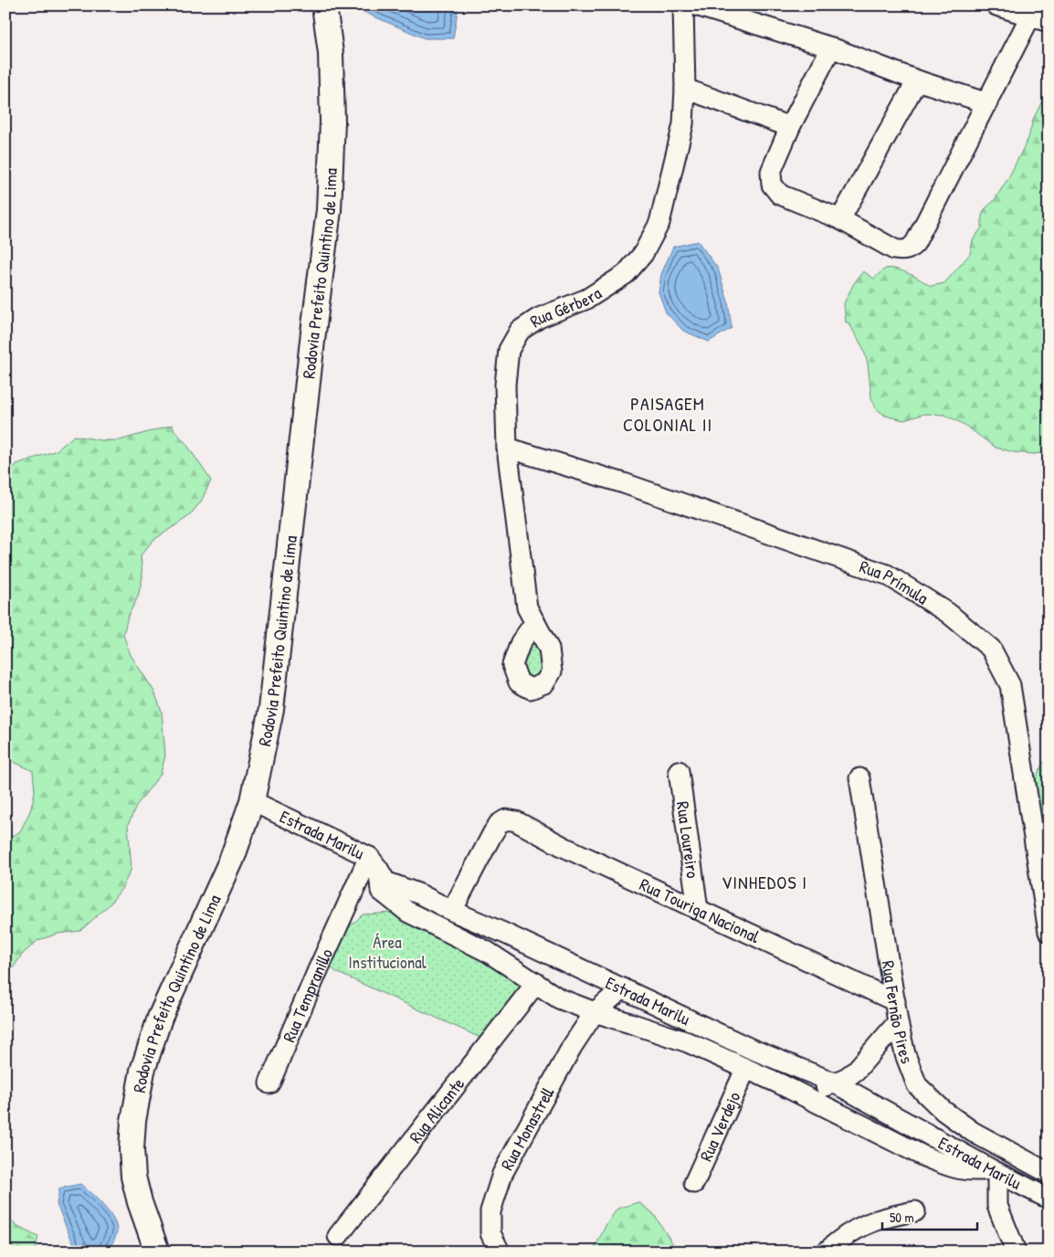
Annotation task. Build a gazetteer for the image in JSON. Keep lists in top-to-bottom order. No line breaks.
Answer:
{"streets":{"main road":["Rodovia Prefeito Quintino de Lima"],"street":["Rua Gérbera","Rua Prímula","Estrada Marilu","Rua Loureiro","Rua Touriga Nacional","Rua Tempranillo","Rua Fernão Pires","Rua Alicante","Rua Verdejo","Rua Monastrell"]},"crossings":[["Rodovia Prefeito Quintino de Lima","Estrada Marilu"],["Rua Gérbera","Rua Prímula"],["Estrada Marilu","Rua Touriga Nacional"],["Estrada Marilu","Rua Tempranillo"],["Estrada Marilu","Rua Monastrell"],["Rua Loureiro","Rua Touriga Nacional"],["Rua Touriga Nacional","Rua Fernão Pires"]],"districts":["PAISAGEM COLONIAL II","VINHEDOS I"],"parks":["Área Institucional"],"scale_bar":"50 m"}
